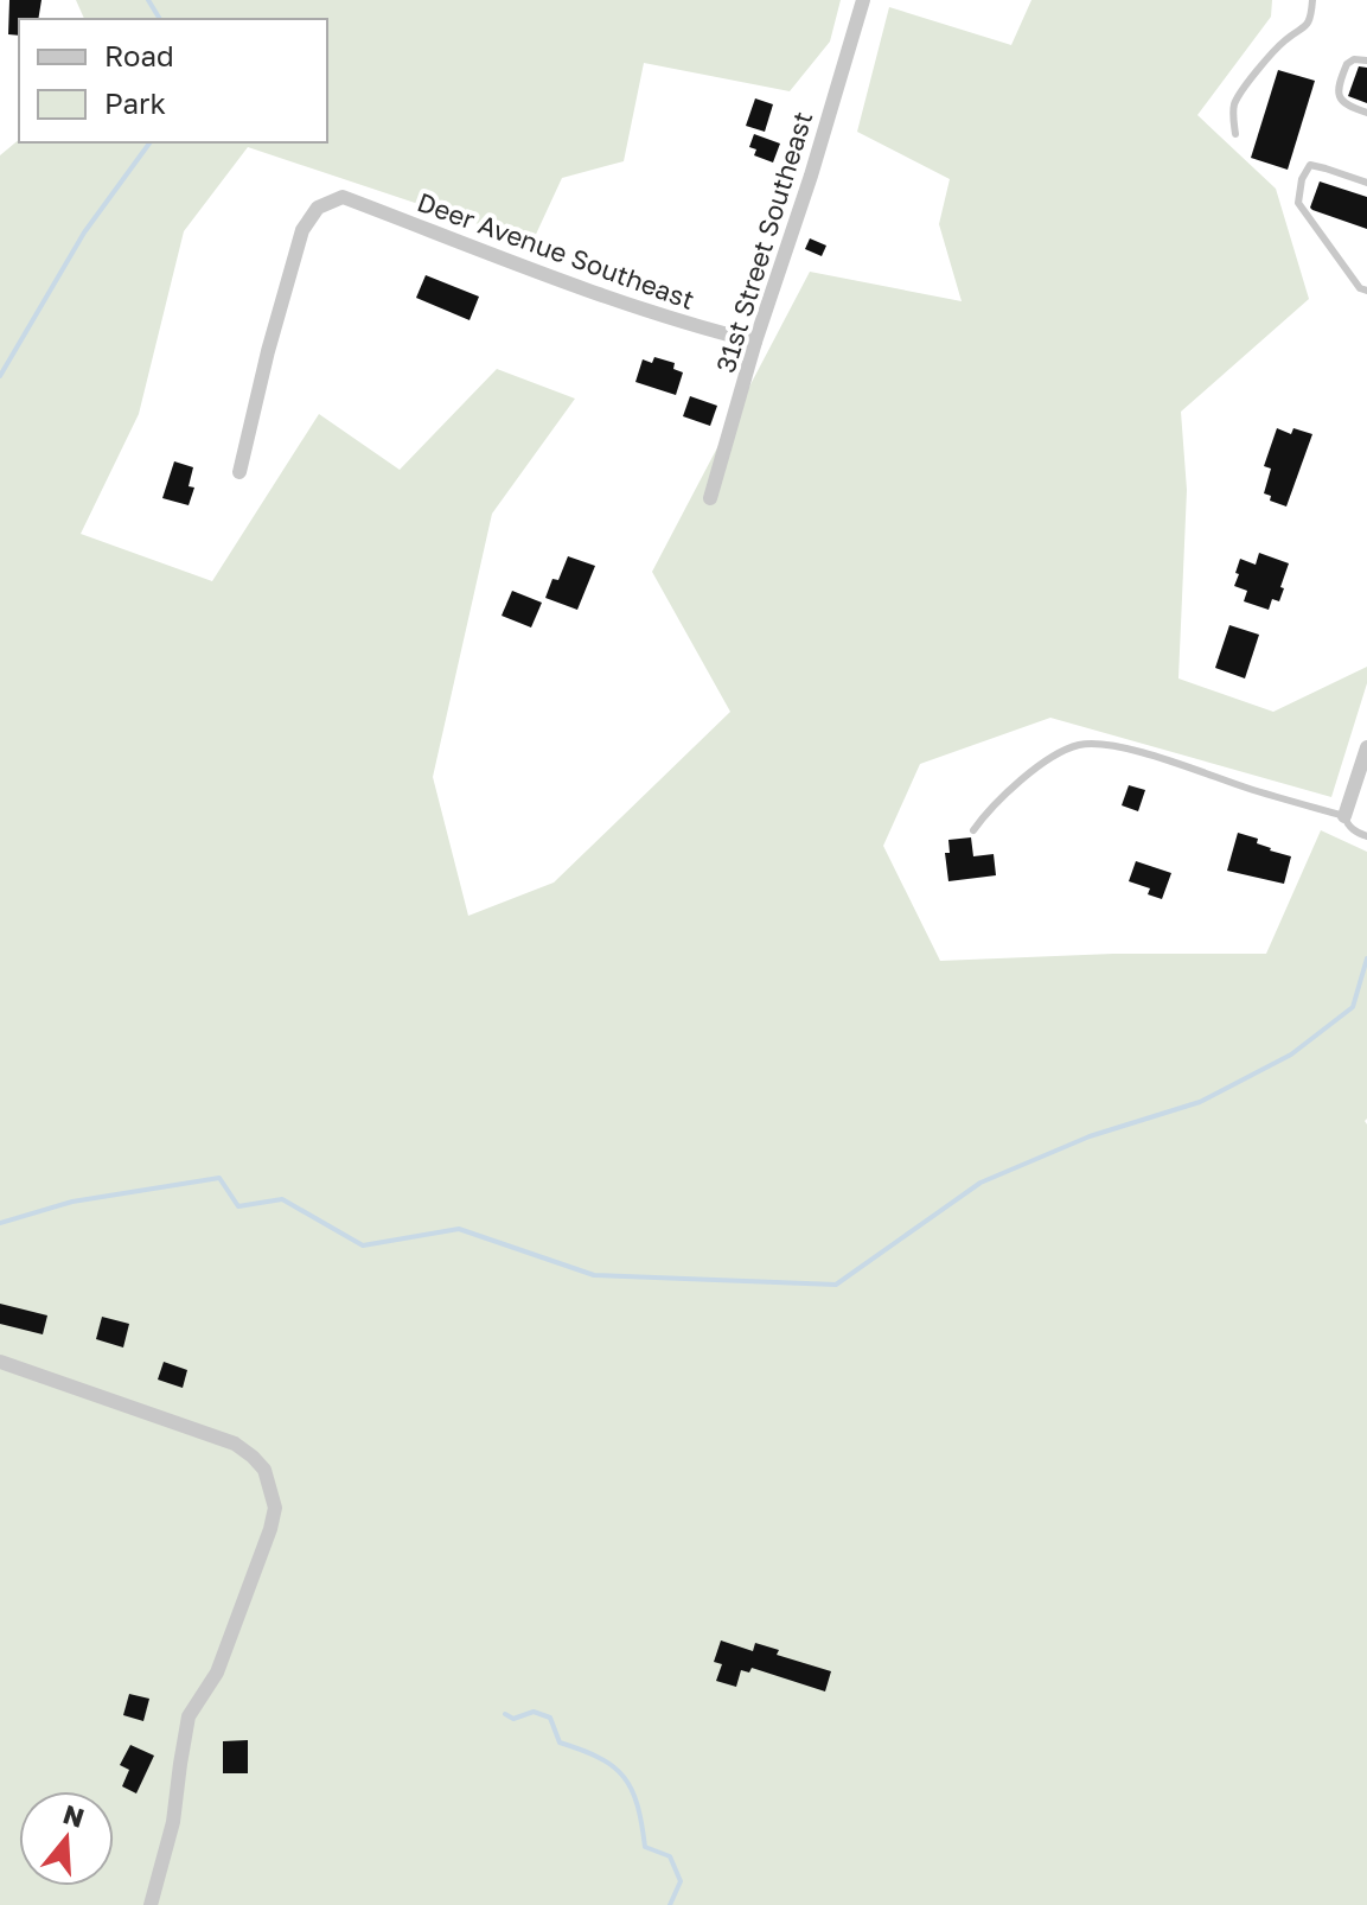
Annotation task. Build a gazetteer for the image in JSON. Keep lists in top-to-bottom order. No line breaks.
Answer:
{"streets":{"street":["31st Street Southeast","Deer Avenue Southeast"]},"crossings":[["31st Street Southeast","Deer Avenue Southeast"]],"legend":["Road","Park"],"north":"top"}
